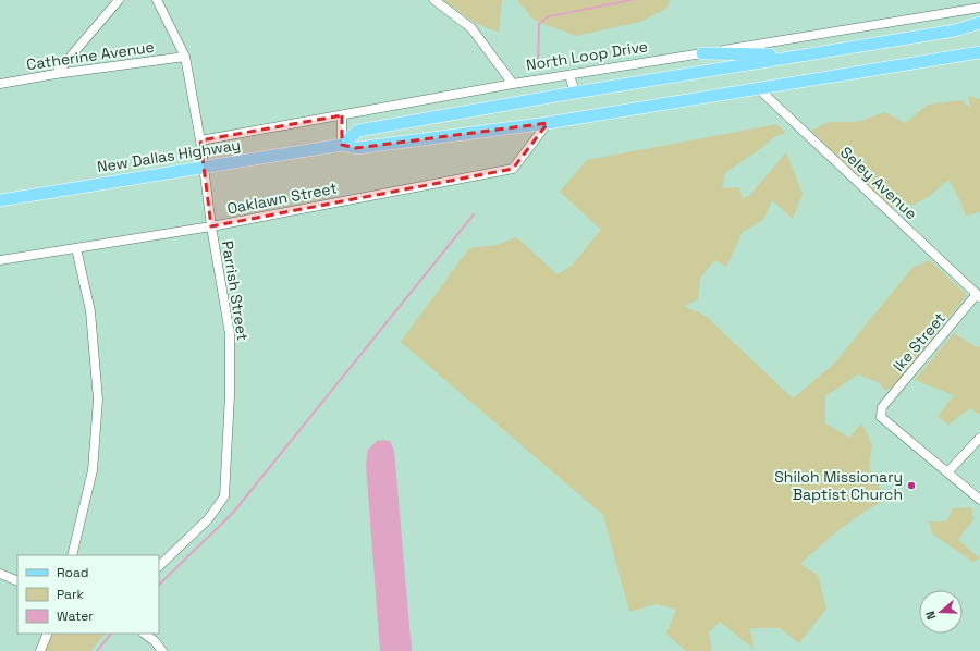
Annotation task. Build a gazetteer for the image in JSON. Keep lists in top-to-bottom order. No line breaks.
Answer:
{"streets":{"main road":["New Dallas Highway"],"street":["Catherine Avenue","North Loop Drive","Seley Avenue","Oaklawn Street","Parrish Street","Ike Street"]},"crossings":[["Catherine Avenue","Parrish Street"],["North Loop Drive","Parrish Street"],["New Dallas Highway","Oaklawn Street"],["New Dallas Highway","Parrish Street"],["Seley Avenue","Ike Street"],["Oaklawn Street","Parrish Street"]],"places":["Shiloh Missionary Baptist Church"],"legend":["Road","Park","Water"],"north":"left"}
